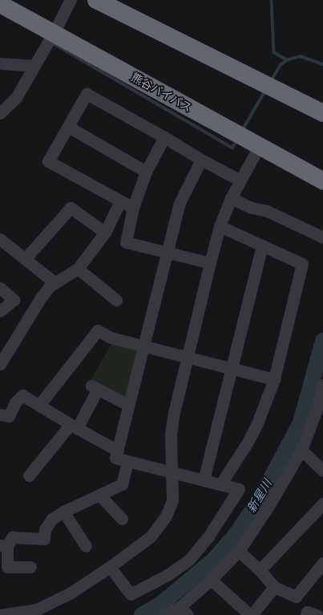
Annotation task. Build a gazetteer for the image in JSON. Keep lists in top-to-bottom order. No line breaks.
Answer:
{"streets":{"highway":["熊谷バイパス"]},"water":["新星川"]}
